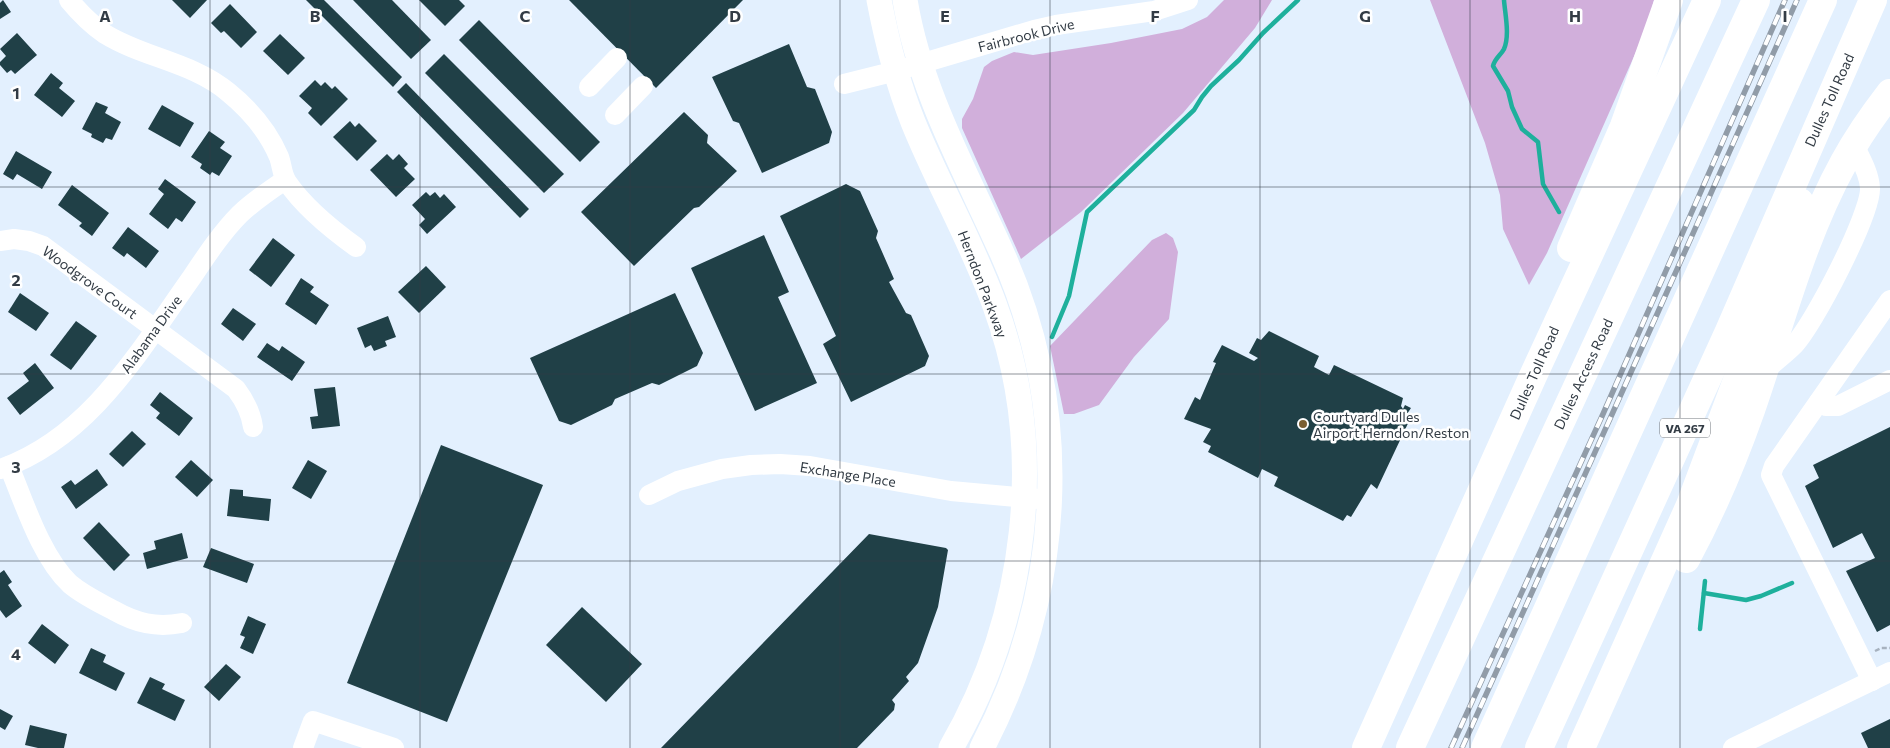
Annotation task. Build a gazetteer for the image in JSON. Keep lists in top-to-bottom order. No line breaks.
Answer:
{"streets":{"highway":["Dulles Toll Road","Dulles Access Road","VA 267"],"main road":["Herndon Parkway"],"street":["Fairbrook Drive","Woodgrove Court","Alabama Drive","Exchange Place"]},"crossings":[["Fairbrook Drive","Herndon Parkway"],["Woodgrove Court","Alabama Drive"],["Herndon Parkway","Exchange Place"]],"places":["Courtyard Dulles Airport Herndon/Reston"],"grid":{"columns":["A","B","C","D","E","F","G","H","I"],"rows":["1","2","3","4"]}}
